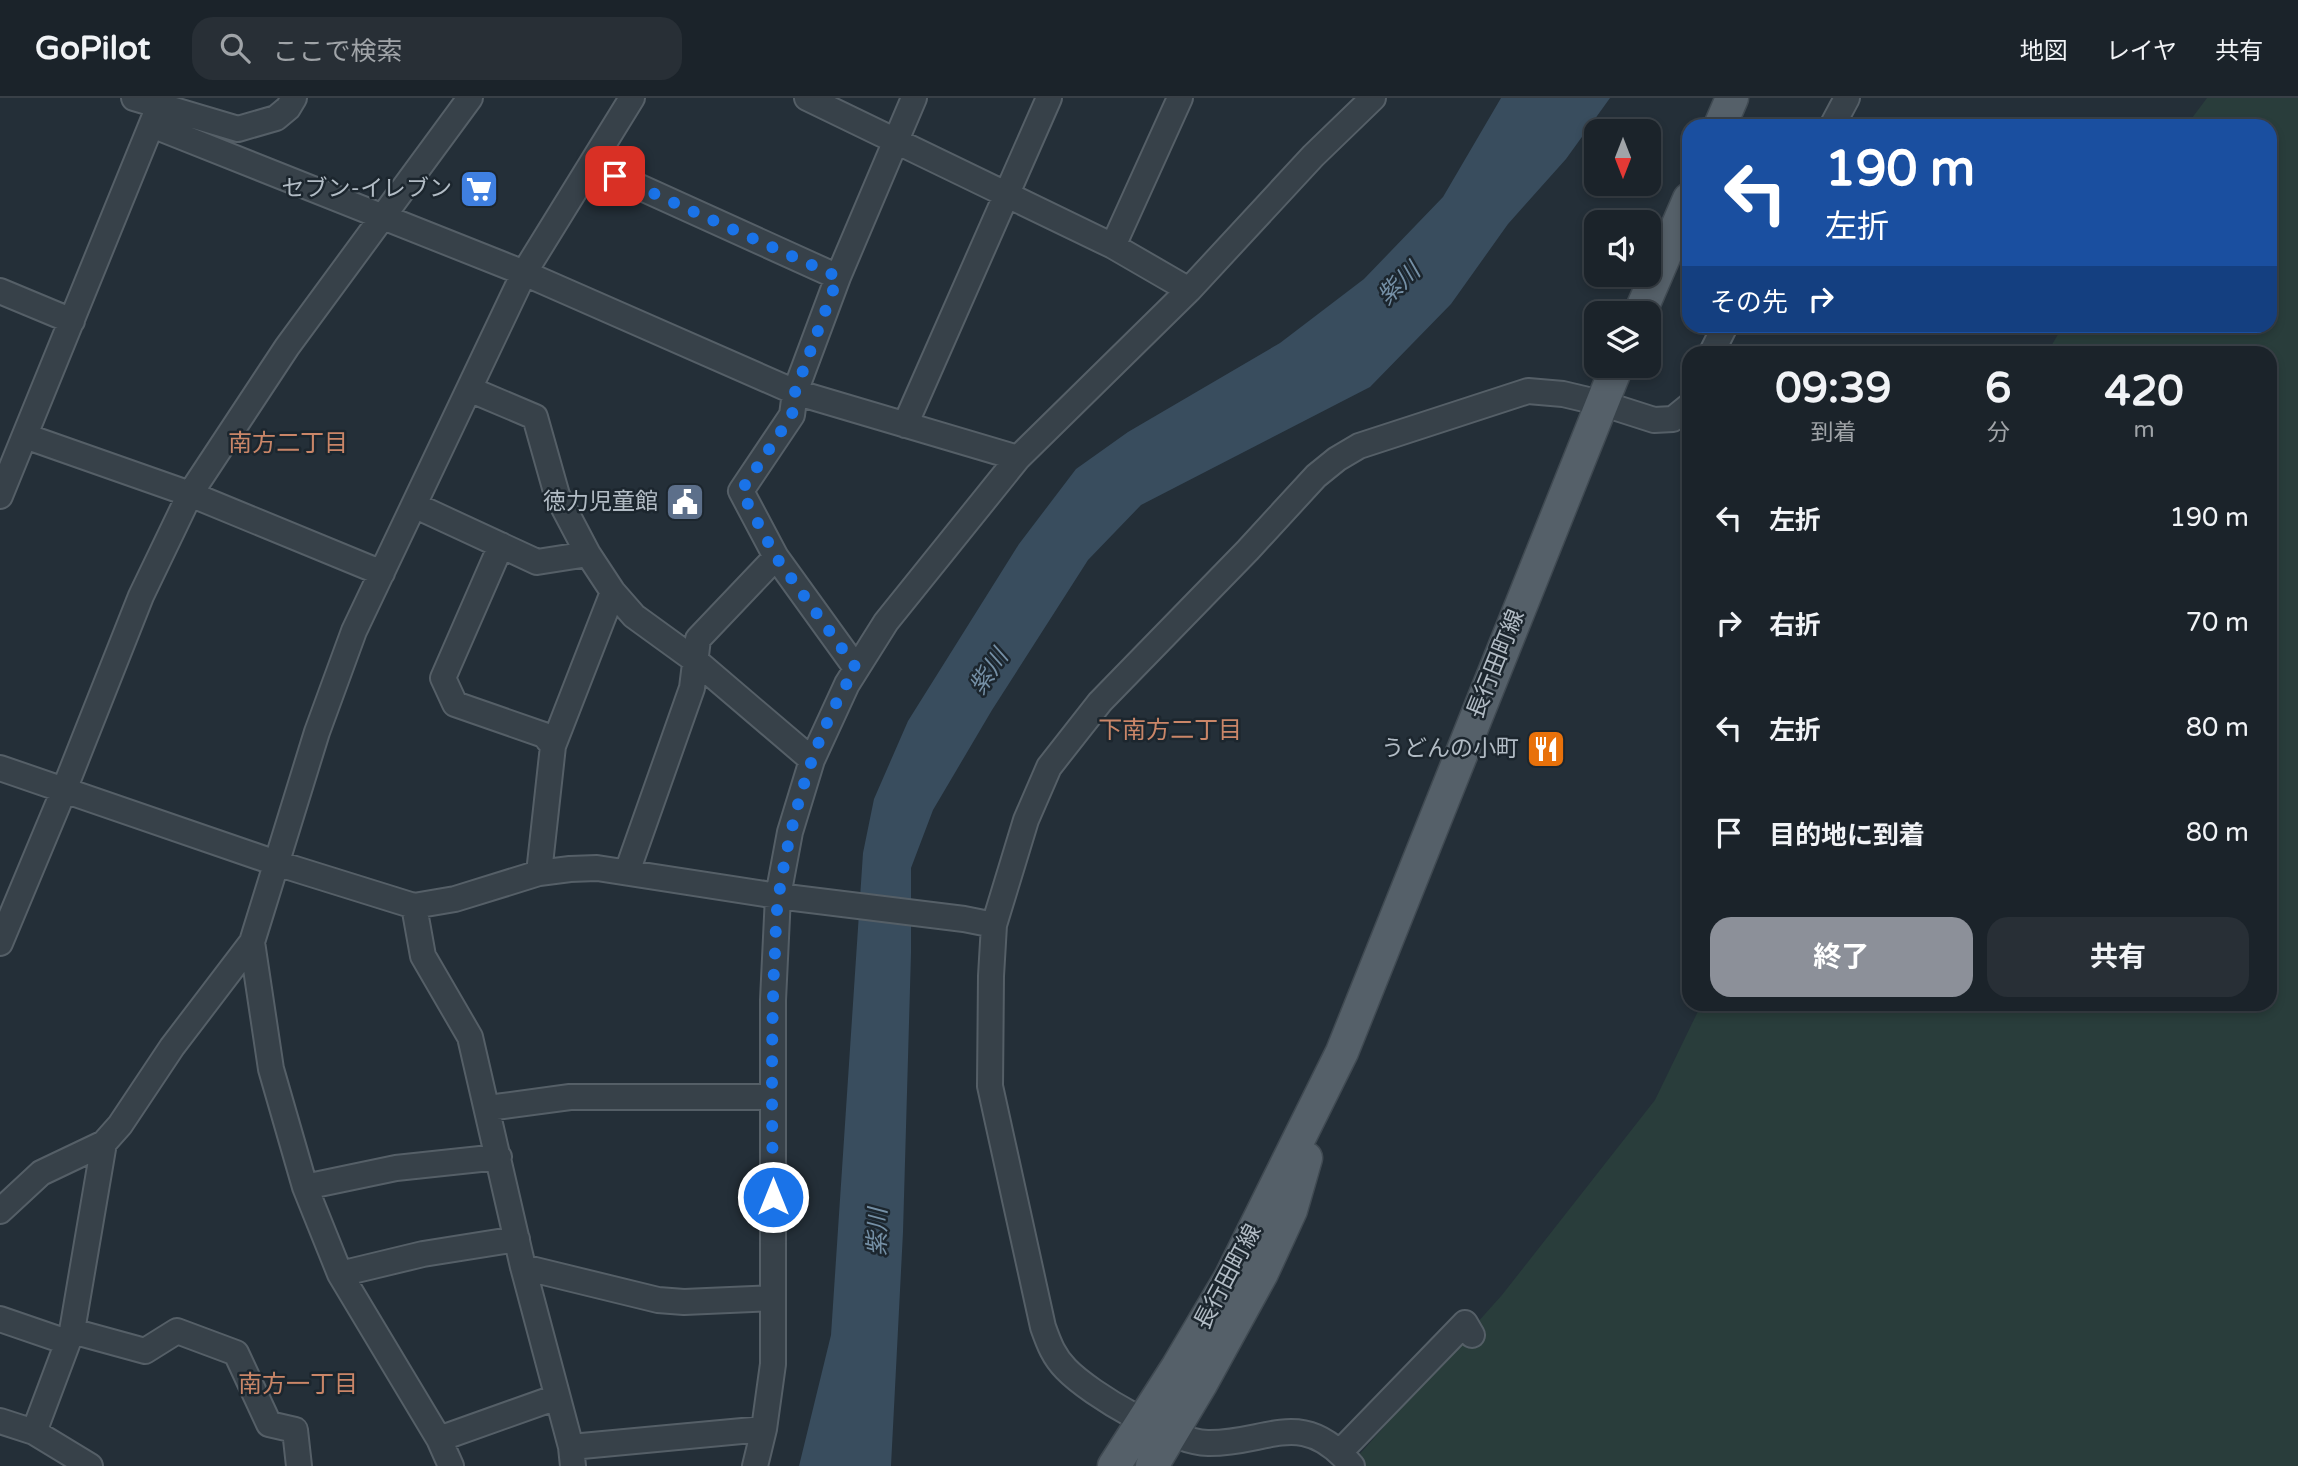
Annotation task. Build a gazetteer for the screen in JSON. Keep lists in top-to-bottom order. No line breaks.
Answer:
{"streets":{"main road":["長行田町線"]},"districts":["南方二丁目","下南方二丁目","南方一丁目"],"water":["紫川"],"places":{"supermarket":["セブン-イレブン"],"public building":["徳力児童館"],"restaurant":["うどんの小町"]},"north":"bottom","page":{"header":"GoPilot","search":"ここで検索","nav":["地図","レイヤ","共有"],"turn":["190 m","左折"],"then":"その先","eta":["09:39","到着","6","分","420","m"],"list":[{"name":"左折","value":"190 m"},{"name":"右折","value":"70 m"},{"name":"左折","value":"80 m"},{"name":"目的地に到着","value":"80 m"}],"buttons":["終了","共有"]}}
